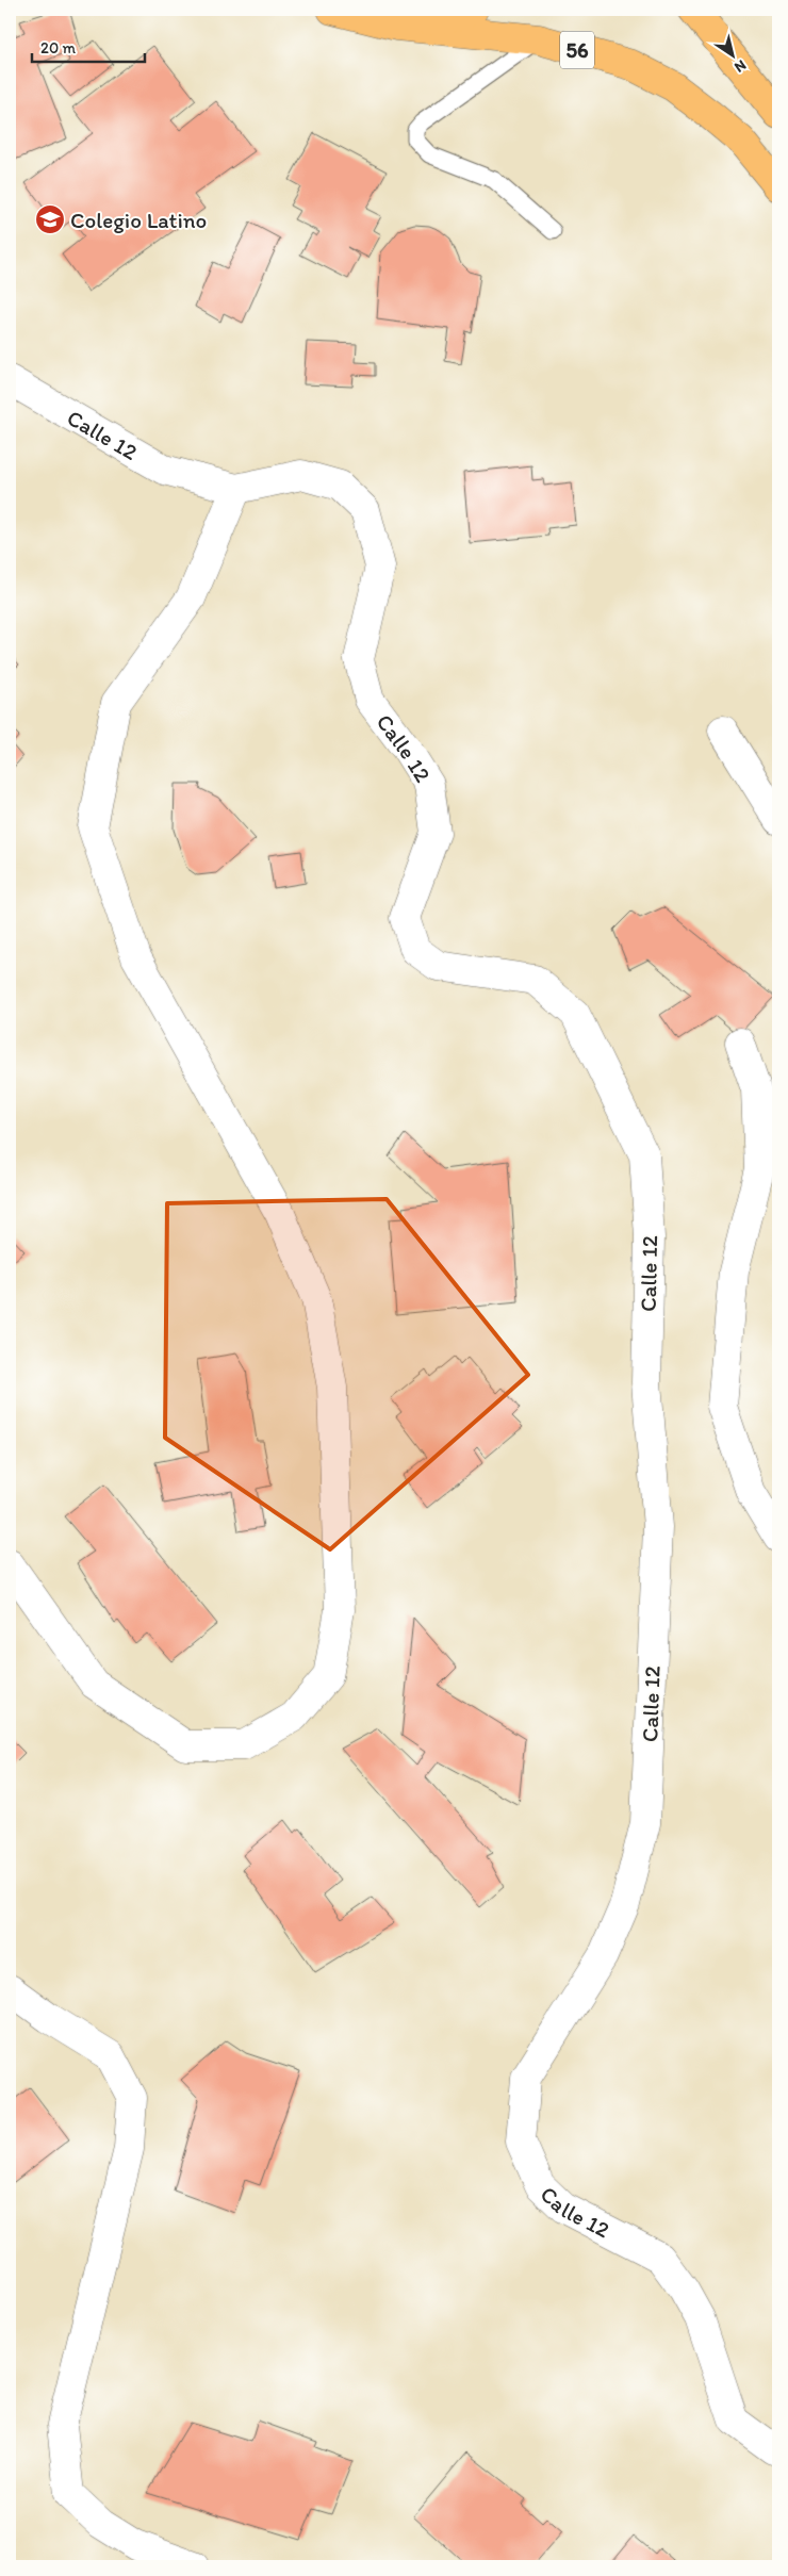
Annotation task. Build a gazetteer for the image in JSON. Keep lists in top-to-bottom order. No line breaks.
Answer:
{"streets":{"main road":["56"],"street":["Calle 12"]},"places":{"school or university":["Colegio Latino"]},"scale_bar":"20 m","north":"bottom right"}
